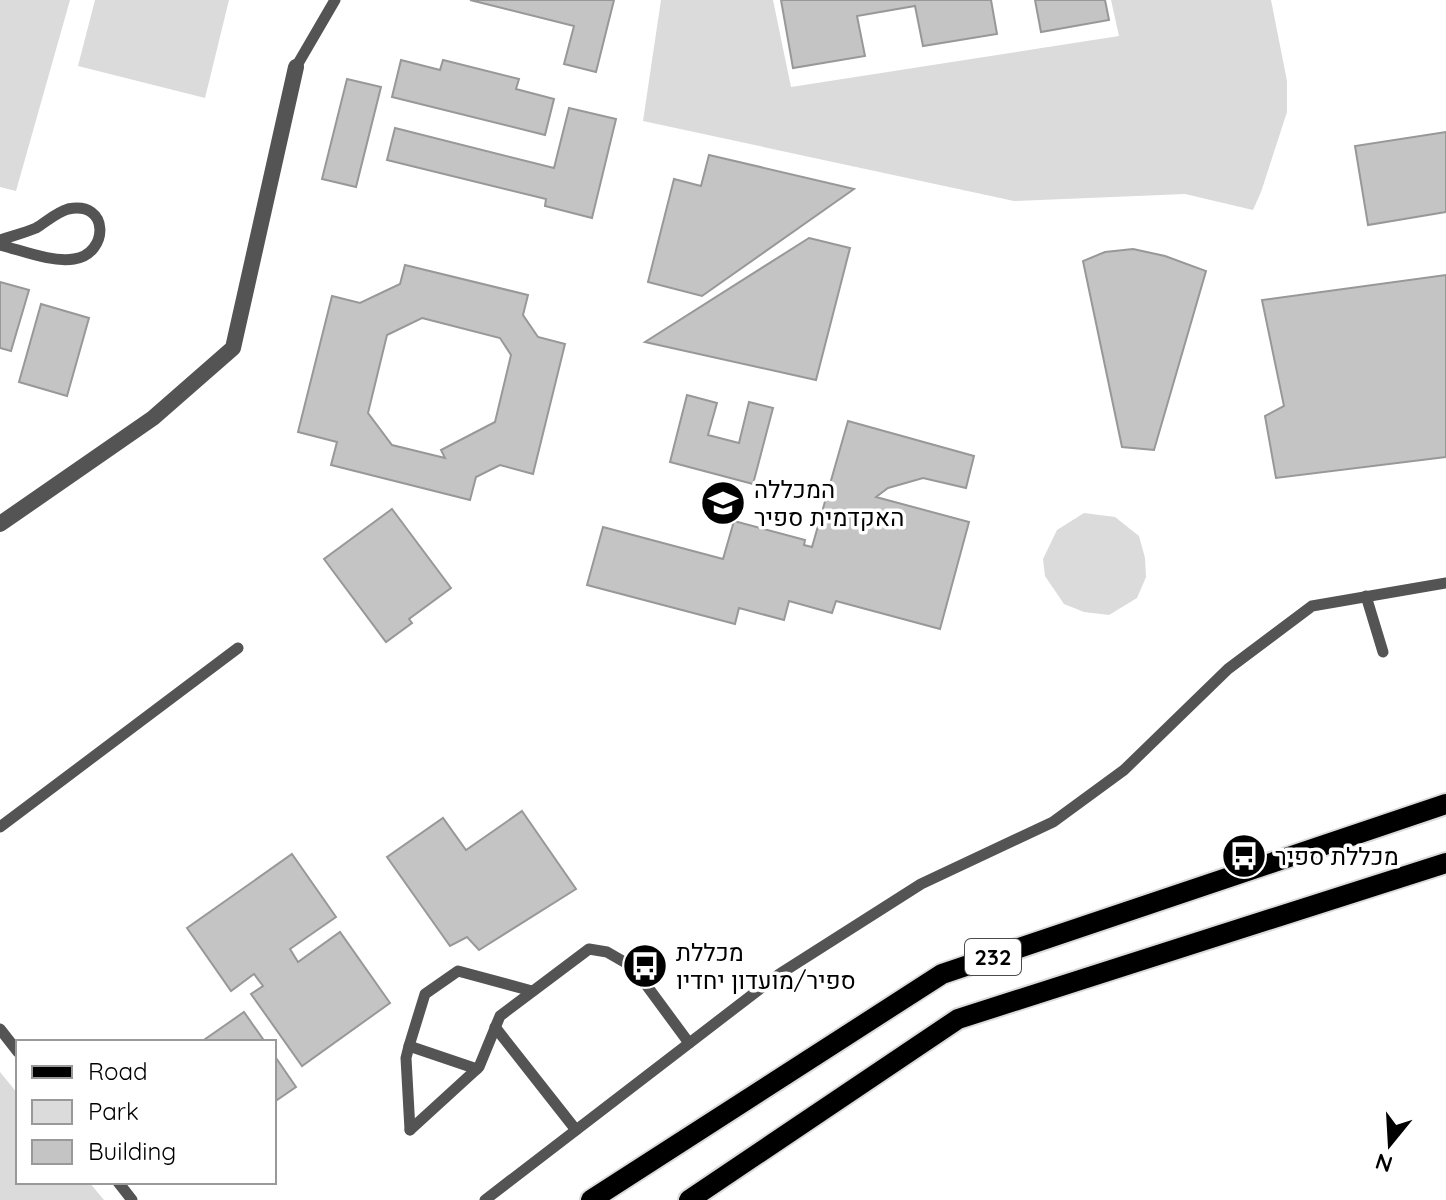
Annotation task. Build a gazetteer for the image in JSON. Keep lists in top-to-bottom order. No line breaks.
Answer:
{"streets":{"main road":["232"]},"places":{"school or university":["המכללה האקדמית ספיר"],"bus stop":["מכללת ספיר","מכללת ספיר/מועדון יחדיו"]},"legend":["Road","Park","Building"],"north":"bottom"}
